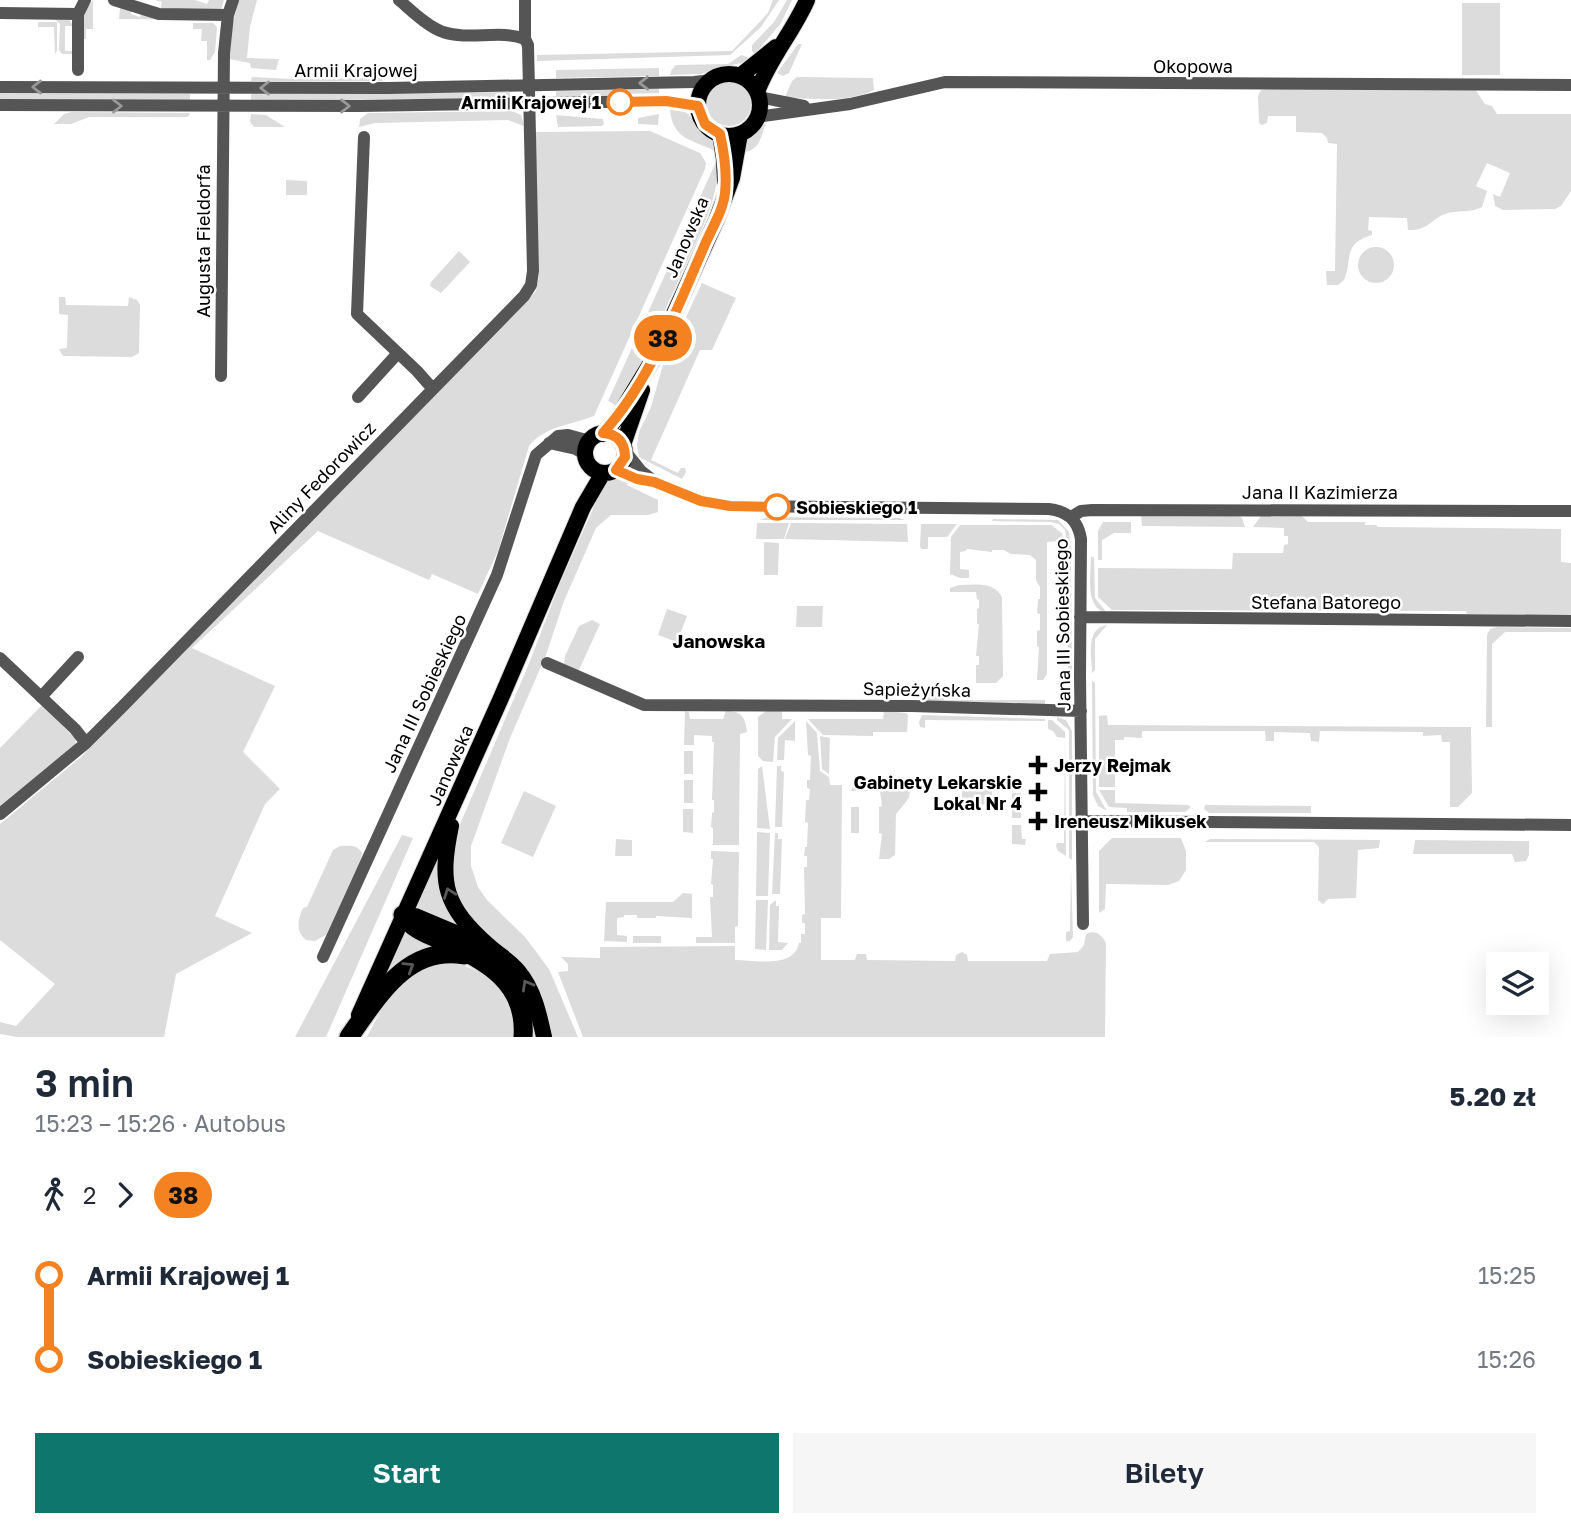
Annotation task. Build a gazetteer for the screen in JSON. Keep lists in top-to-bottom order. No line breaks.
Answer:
{"streets":{"main road":["Janowska"],"street":["Okopowa","Armii Krajowej","Augusta Fieldorfa","Aliny Fedorowicz","Jana II Kazimierza","Stefana Batorego","Jana III Sobieskiego","Sapieżyńska"]},"crossings":[["Okopowa","Armii Krajowej"],["Okopowa","Janowska"],["Armii Krajowej","Janowska"],["Armii Krajowej","Augusta Fieldorfa"],["Armii Krajowej","Aliny Fedorowicz"],["Janowska","Jana III Sobieskiego"],["Jana II Kazimierza","Jana III Sobieskiego"],["Stefana Batorego","Jana III Sobieskiego"],["Jana III Sobieskiego","Sapieżyńska"]],"districts":["Janowska"],"places":{"other":["Armii Krajowej 1","Sobieskiego 1"],"health":["Jerzy Rejmak","Gabinety Lekarskie Lokal Nr 4","Ireneusz Mikusek"]},"lines":["bus line 38"],"page":{"on_map":"38","heading":["3 min","15:23 – 15:26 · Autobus","5.20 zł"],"legs":["2","38"],"list":[{"name":"Armii Krajowej 1","value":"15:25"},{"name":"Sobieskiego 1","value":"15:26"}],"buttons":["Start","Bilety"]}}
